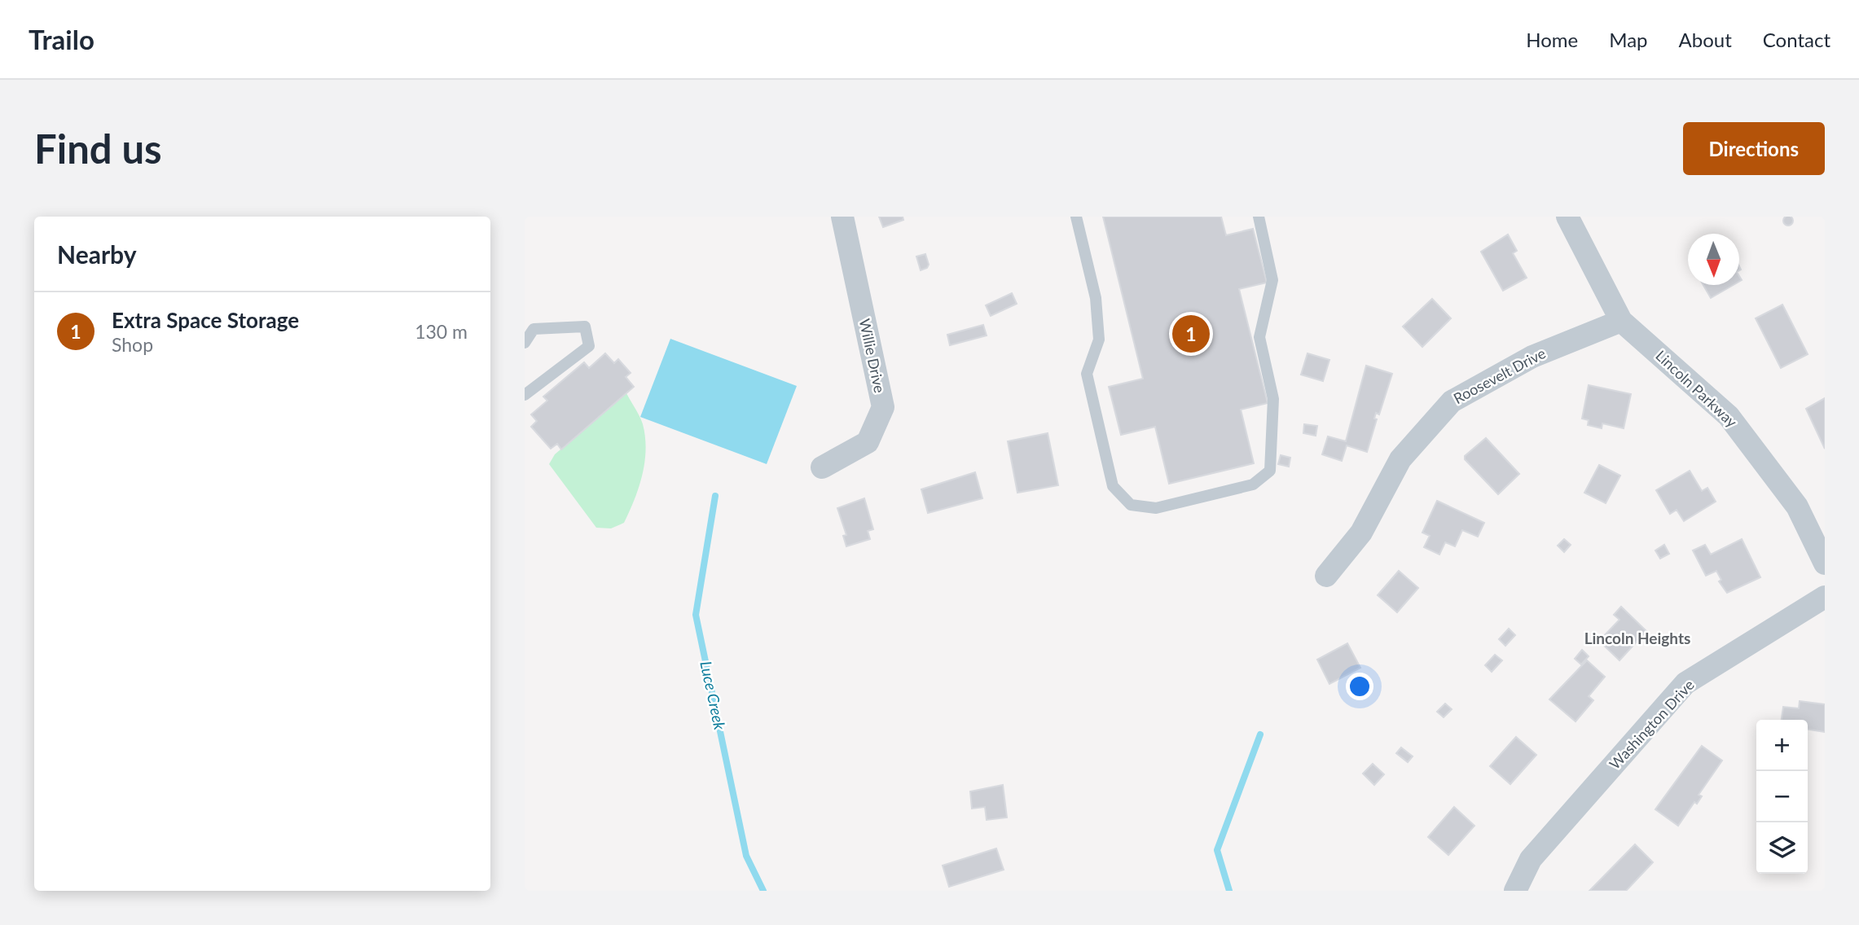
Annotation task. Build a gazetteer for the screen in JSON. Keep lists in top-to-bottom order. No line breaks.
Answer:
{"streets":{"street":["Willie Drive","Roosevelt Drive","Lincoln Parkway","Washington Drive"]},"crossings":[["Roosevelt Drive","Lincoln Parkway"]],"districts":["Lincoln Heights"],"water":["Luce Creek"],"north":"bottom","page":{"header":"Trailo","nav":["Home","Map","About","Contact"],"buttons":"Directions","title":"Find us","heading":"Nearby","list":[{"mark":"1","name":"Extra Space Storage","note":"Shop","value":"130 m"}],"pins":"1","map_buttons":["+","−"]}}
